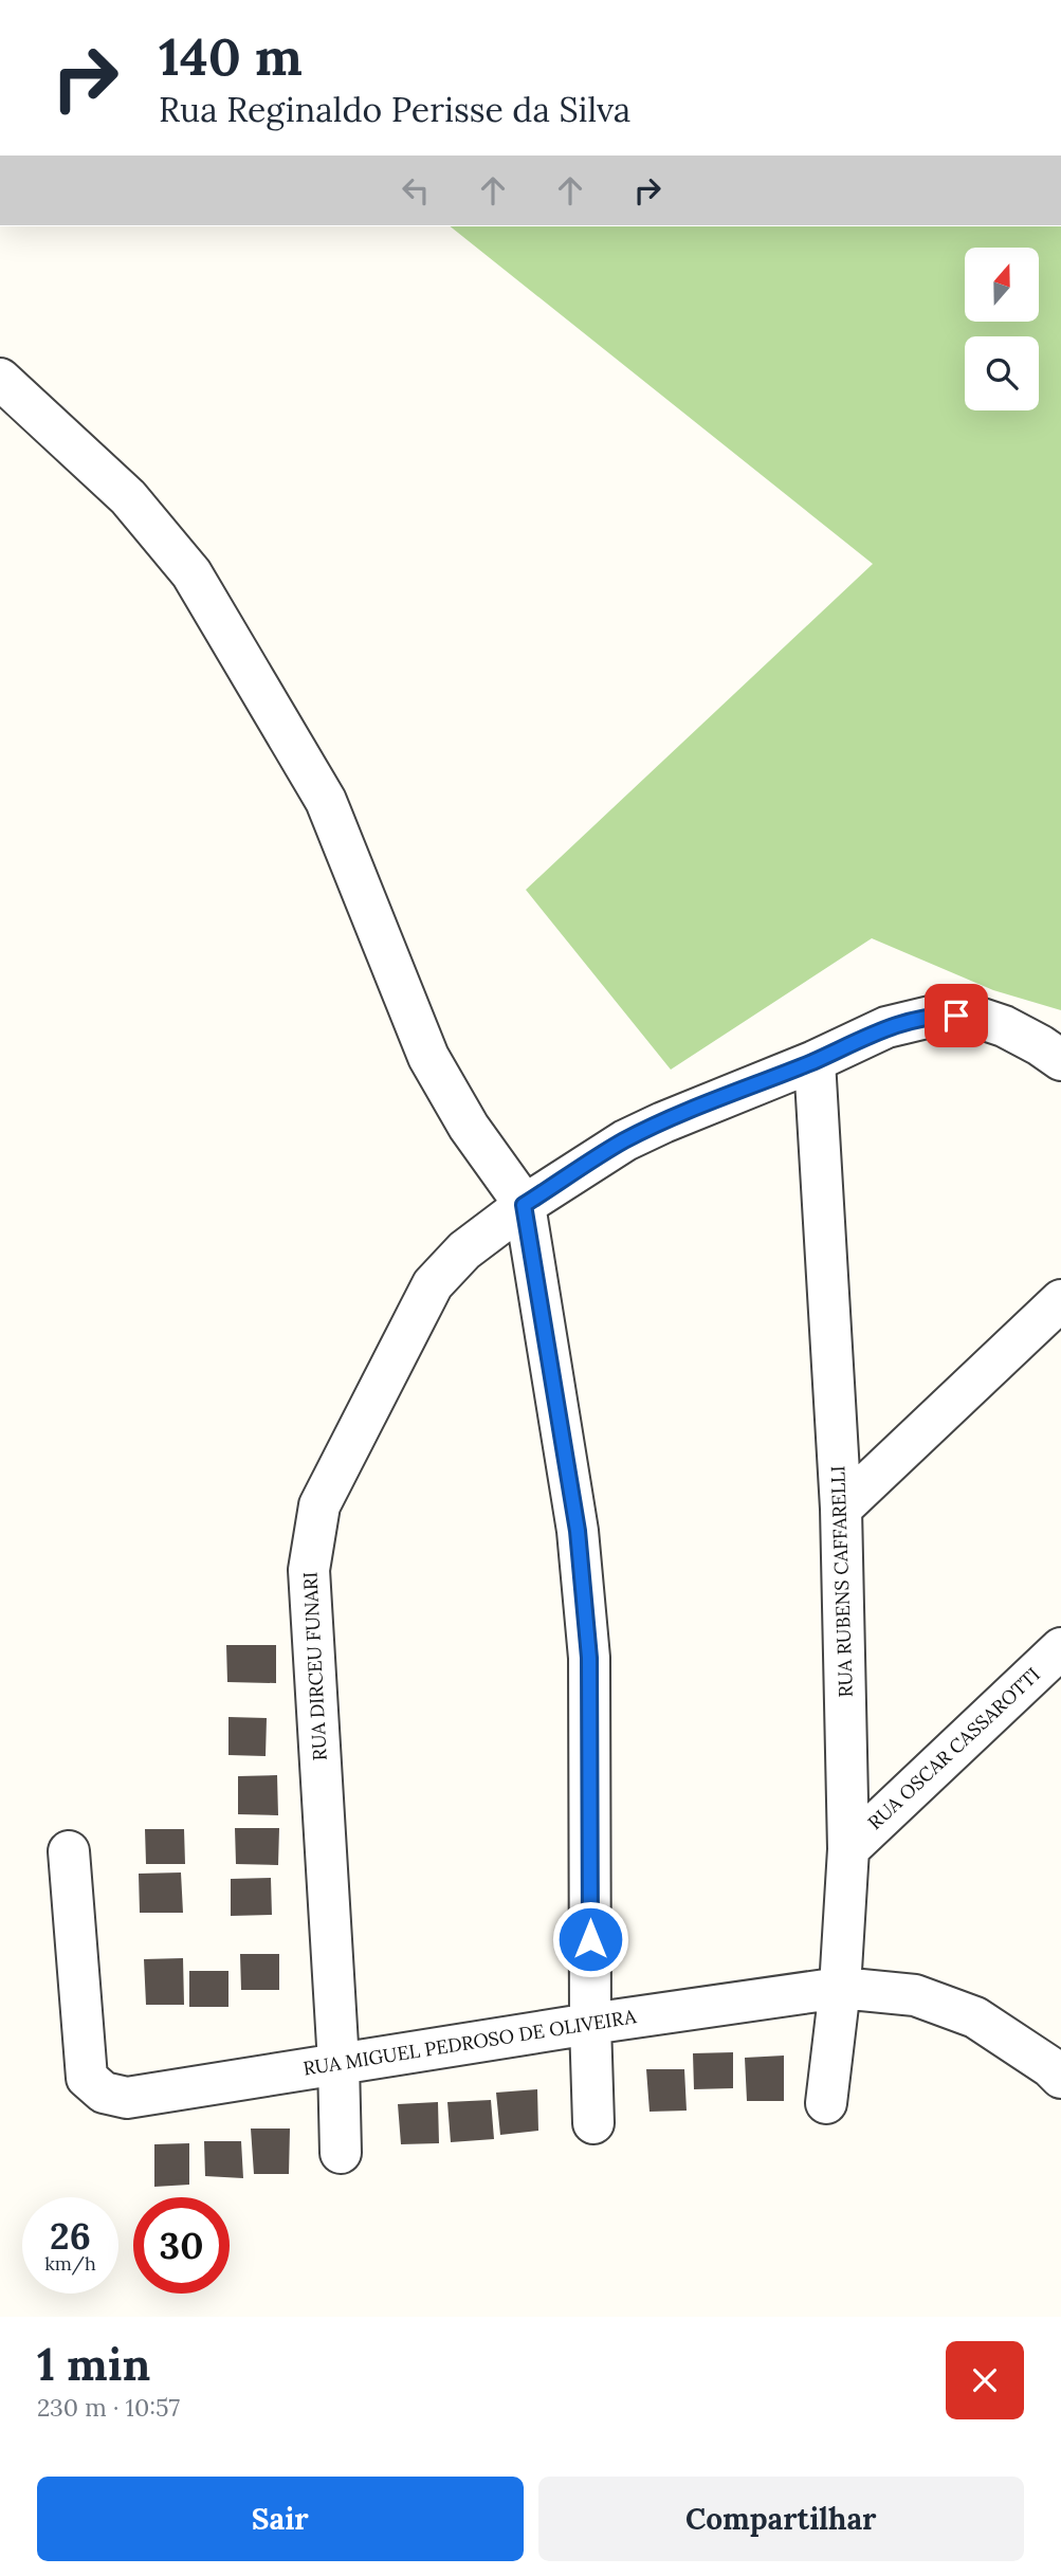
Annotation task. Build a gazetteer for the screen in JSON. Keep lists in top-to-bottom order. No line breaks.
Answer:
{"streets":{"street":["RUA RUBENS CAFFARELLI","RUA DIRCEU FUNARI","RUA OSCAR CASSAROTTI","RUA MIGUEL PEDROSO DE OLIVEIRA"]},"crossings":[["RUA RUBENS CAFFARELLI","RUA DIRCEU FUNARI"],["RUA RUBENS CAFFARELLI","RUA OSCAR CASSAROTTI"],["RUA RUBENS CAFFARELLI","RUA MIGUEL PEDROSO DE OLIVEIRA"],["RUA DIRCEU FUNARI","RUA MIGUEL PEDROSO DE OLIVEIRA"]],"north":"top","page":{"turn":["140 m","Rua Reginaldo Perisse da Silva"],"speed":"26 km/h","limit":"30","heading":["1 min","230 m · 10:57"],"buttons":["Sair","Compartilhar"]}}
